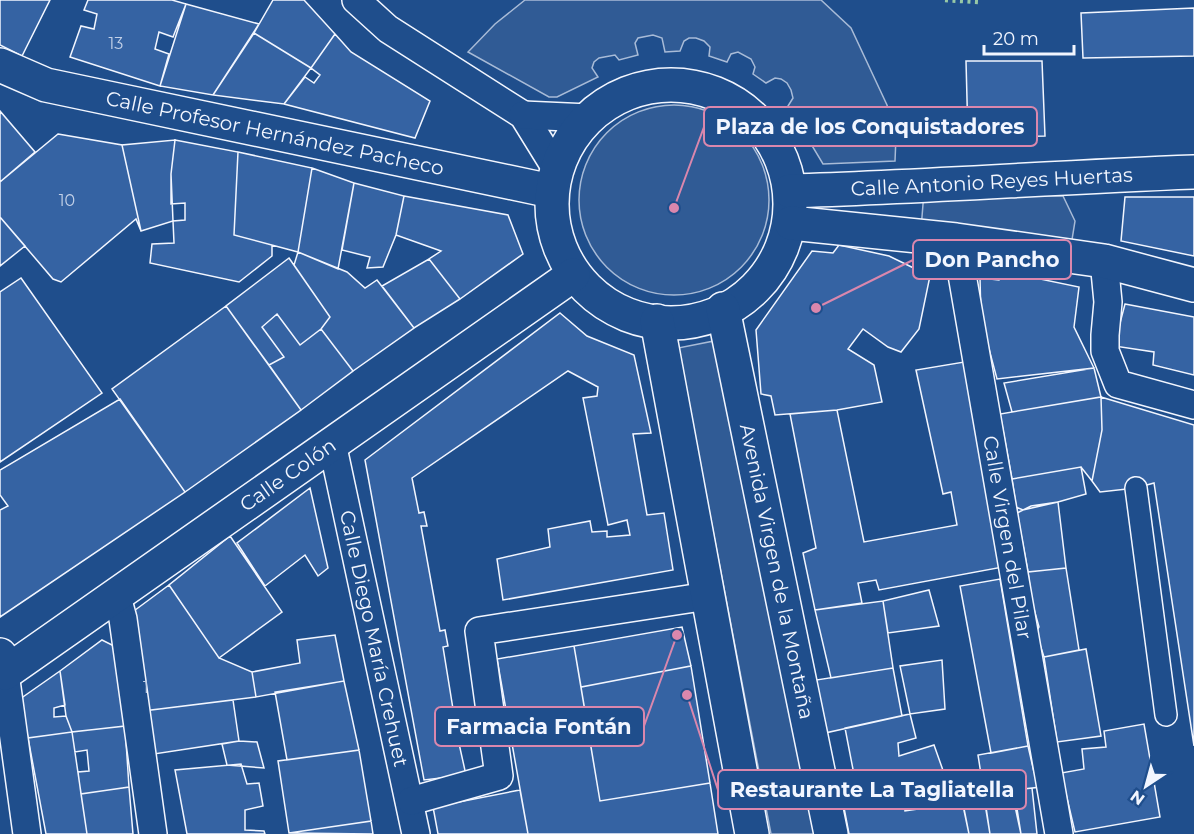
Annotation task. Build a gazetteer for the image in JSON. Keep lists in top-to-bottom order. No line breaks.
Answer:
{"streets":{"main road":["Calle Profesor Hernández Pacheco","Calle Antonio Reyes Huertas","Calle Colón","Avenida Virgen de la Montaña"],"street":["Calle Virgen del Pilar","Calle Diego María Crehuet"]},"crossings":[["Calle Colón","Calle Diego María Crehuet"]],"places":["Plaza de los Conquistadores","Don Pancho","Farmacia Fontán","Restaurante La Tagliatella"],"house_numbers":["13","10","1"],"scale_bar":"20 m","north":"bottom left"}
